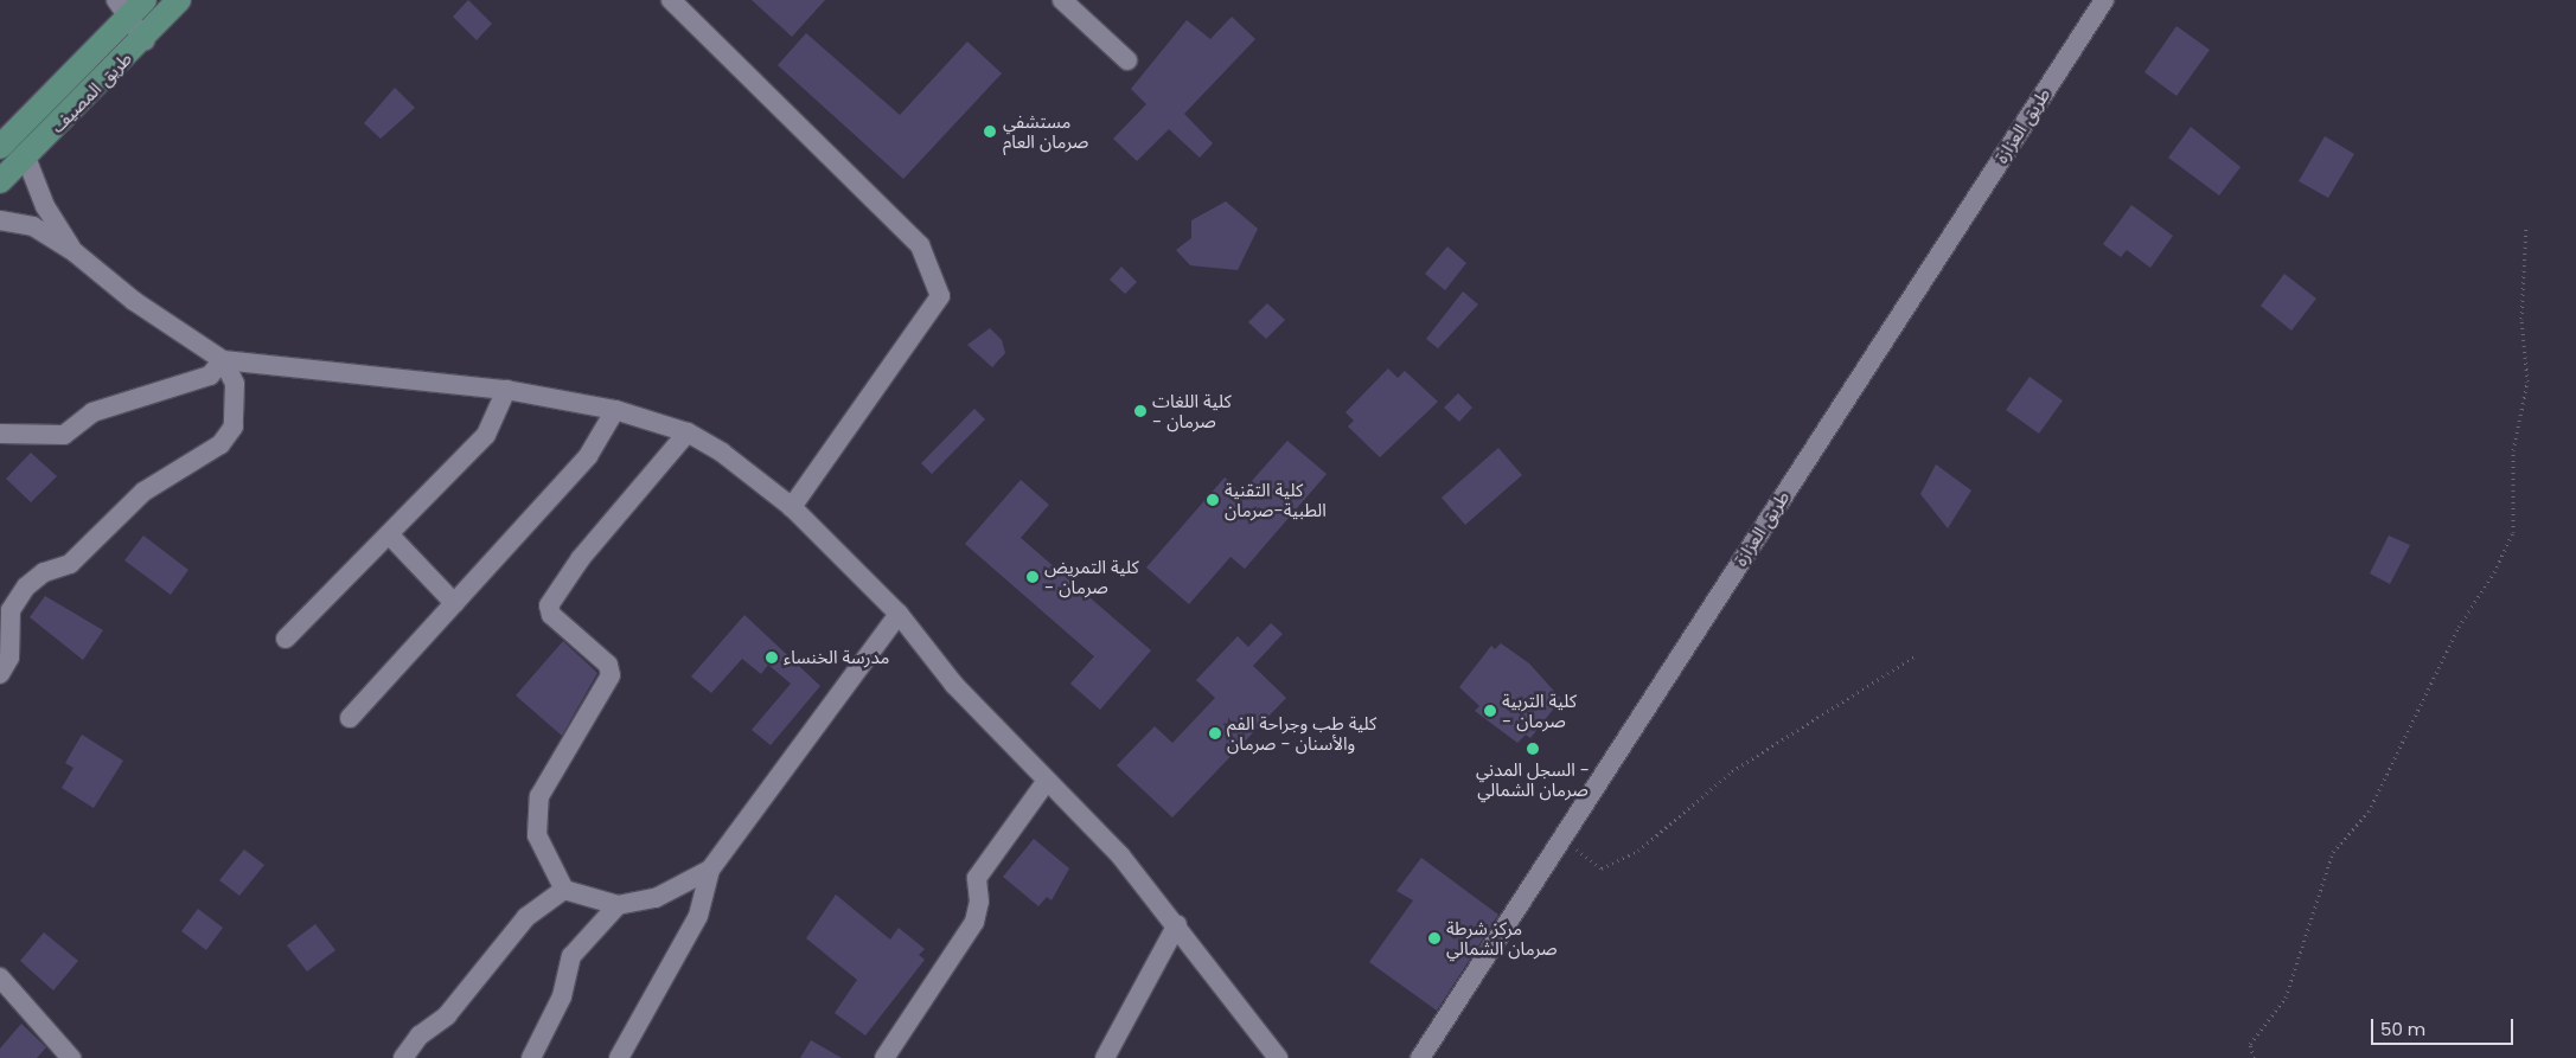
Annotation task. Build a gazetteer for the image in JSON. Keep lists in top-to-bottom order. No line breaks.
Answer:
{"streets":{"main road":["طريق المصيف"],"street":["طريق العزازة"]},"places":["مستشفي صرمان العام","كلية اللغات - صرمان","كلية التقنية الطبية-صرمان","كلية التمريض - صرمان","مدرسة الخنساء","كلية التربية - صرمان","كلية طب وجراحة الفم والأسنان - صرمان","السجل المدني - صرمان الشمالي","مركز شرطة صرمان الشمالي"],"scale_bar":"50 m"}
